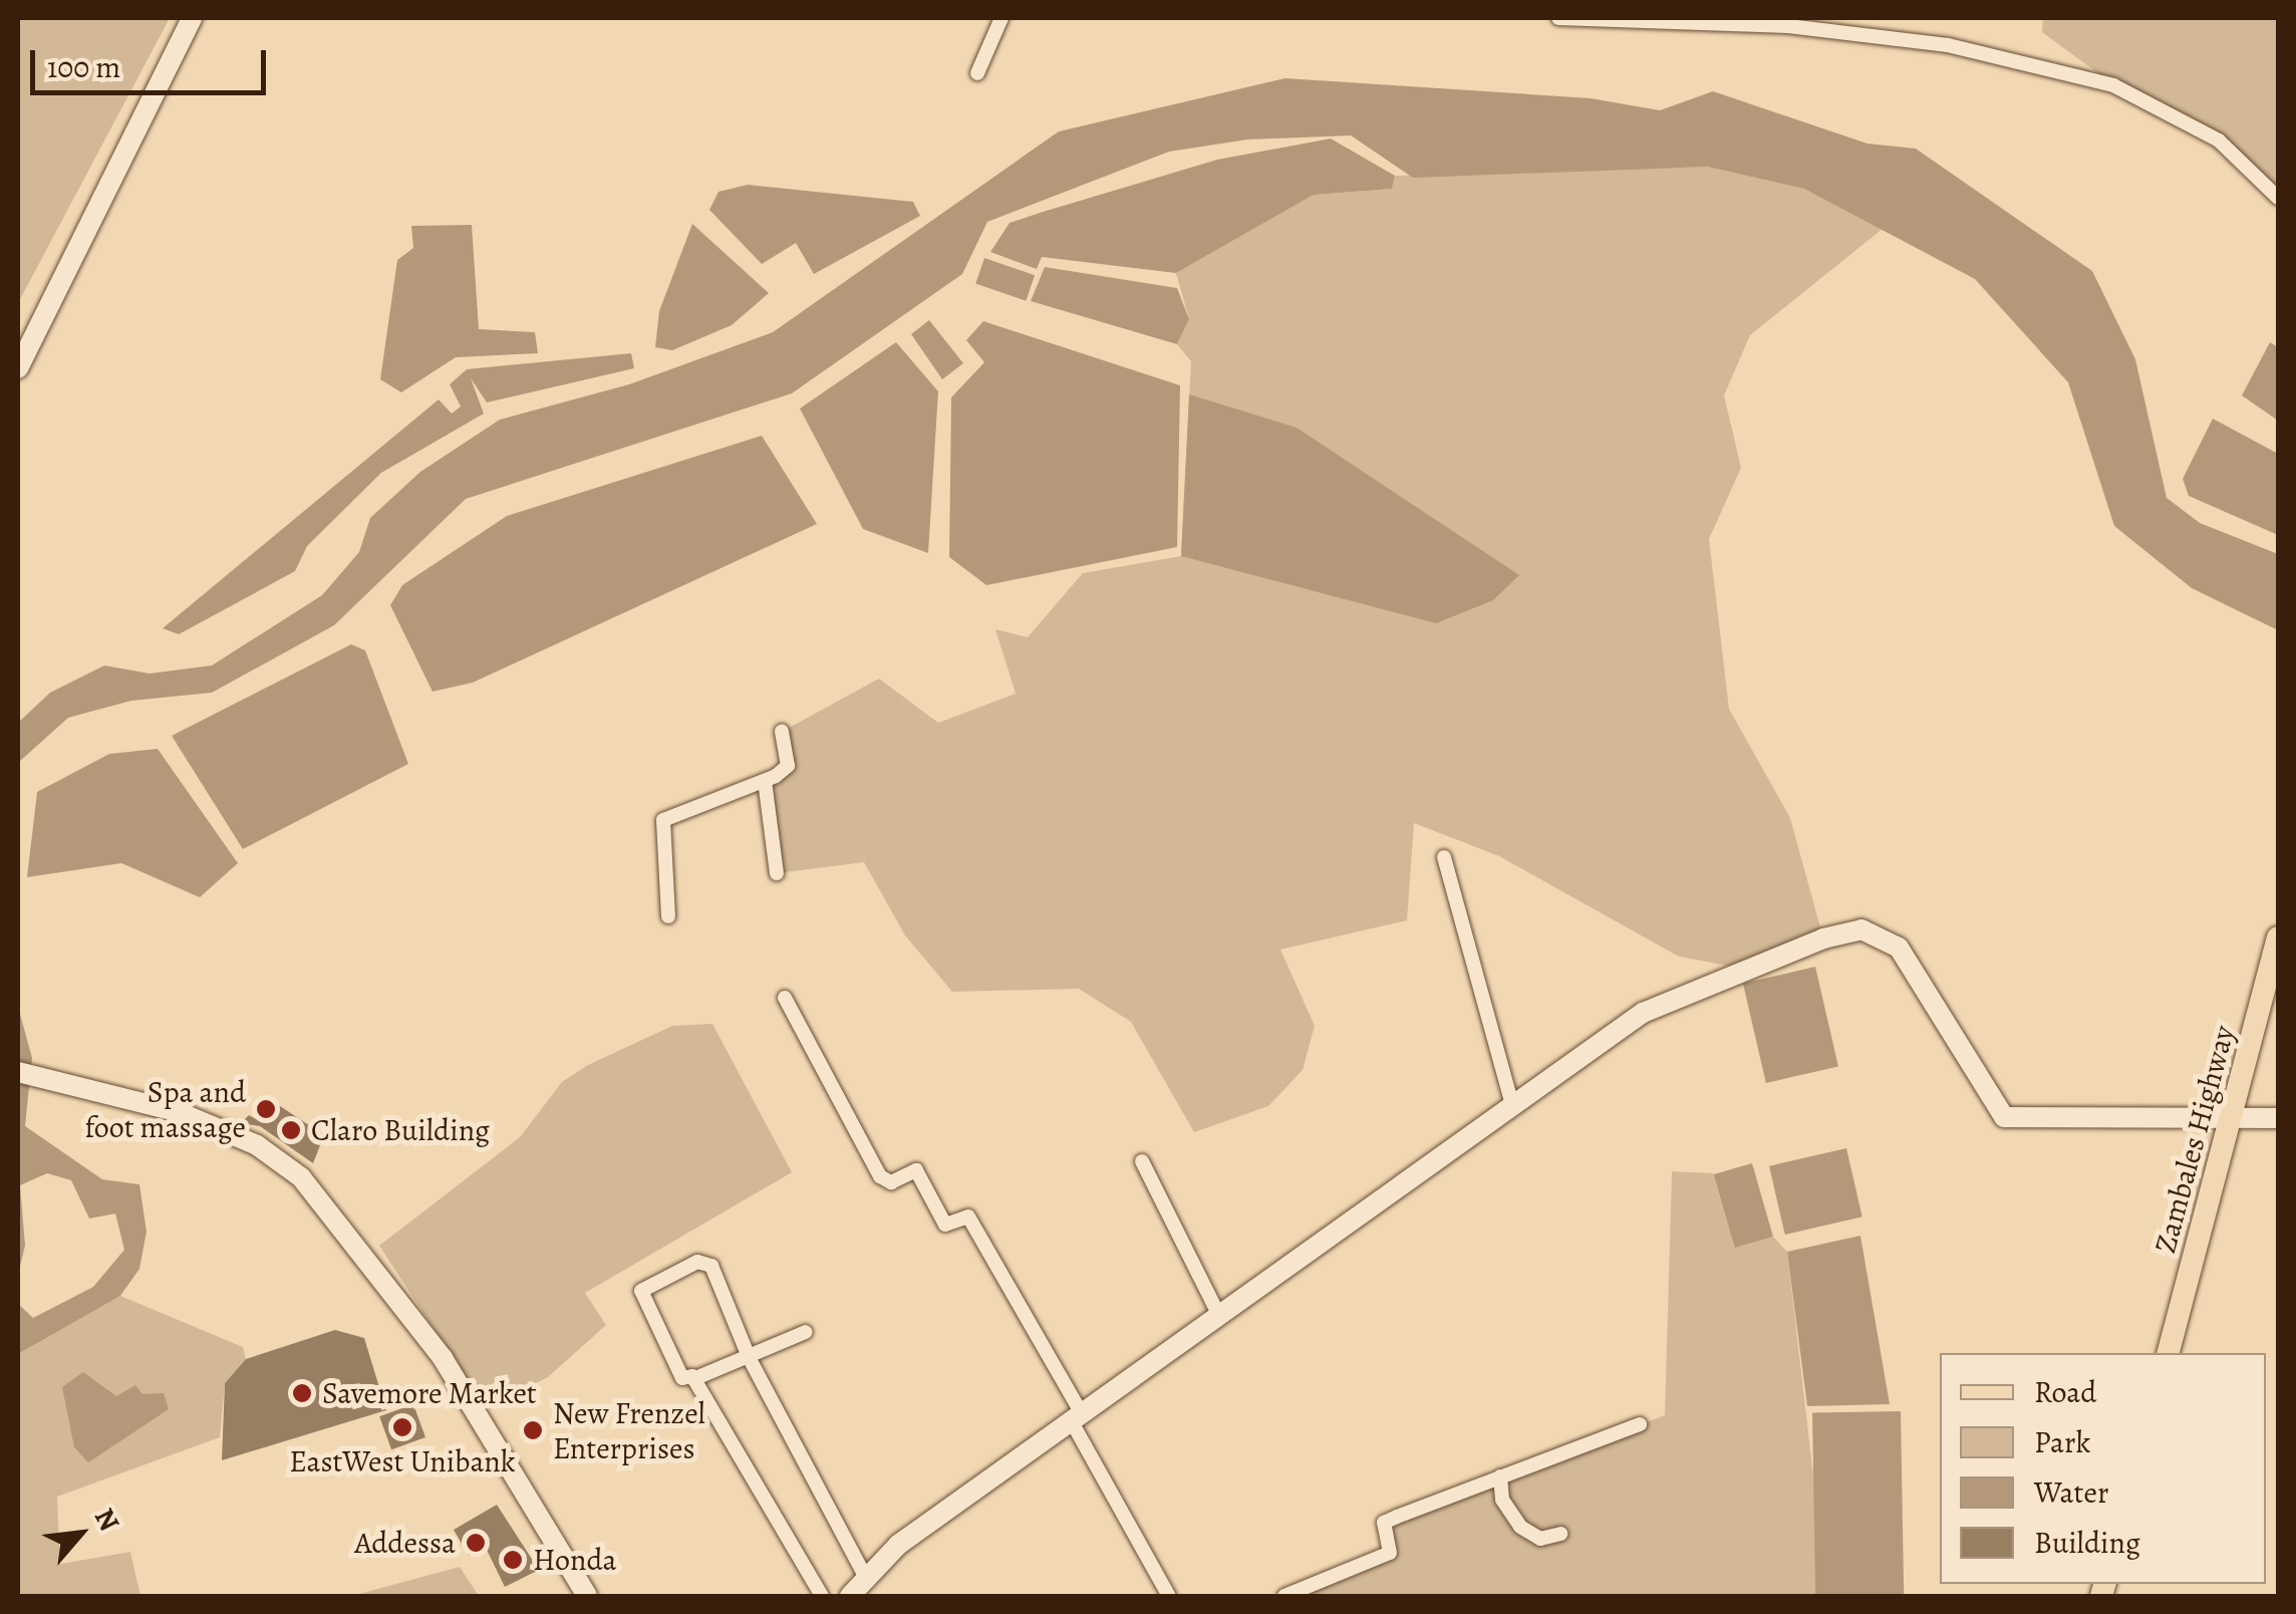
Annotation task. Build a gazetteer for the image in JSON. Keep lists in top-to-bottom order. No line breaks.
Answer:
{"streets":{"main road":["Zambales Highway"]},"places":["Spa and foot massage","Claro Building","Savemore Market","EastWest Unibank","New Frenzel Enterprises","Addessa","Honda"],"legend":["Road","Park","Water","Building"],"scale_bar":"100 m","north":"top right"}
